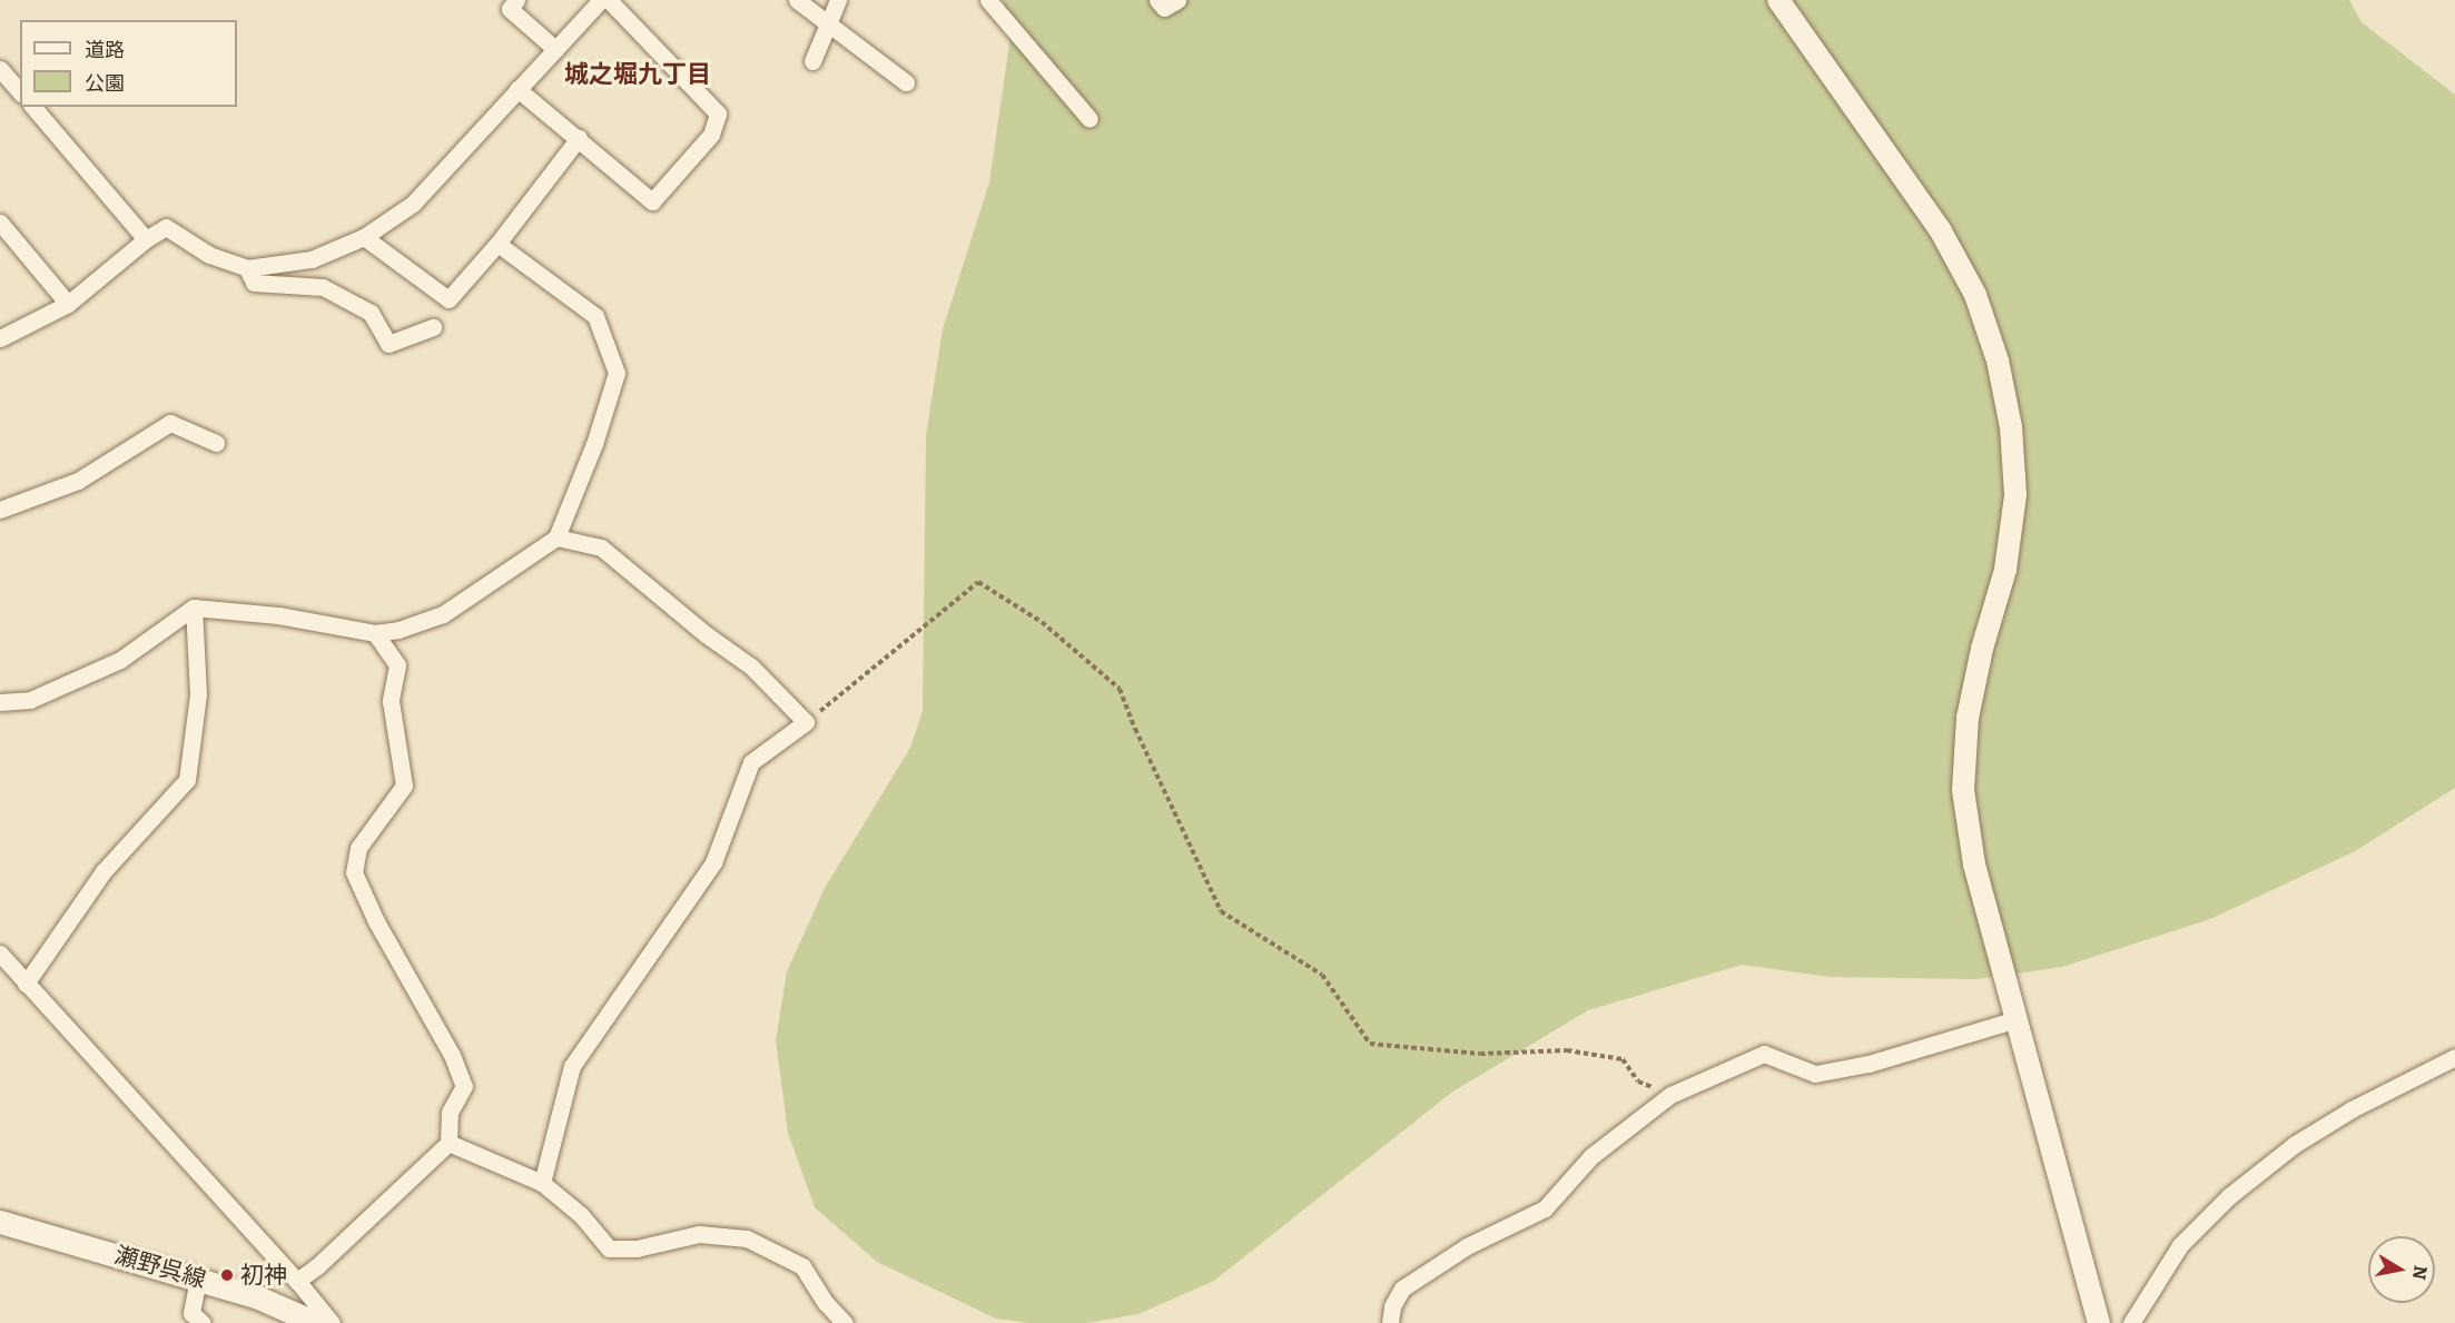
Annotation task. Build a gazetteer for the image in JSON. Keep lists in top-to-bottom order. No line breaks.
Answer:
{"streets":{"main road":["瀬野呉線"]},"districts":["城之堀九丁目"],"places":["初神"],"legend":["道路","公園"],"north":"right"}
